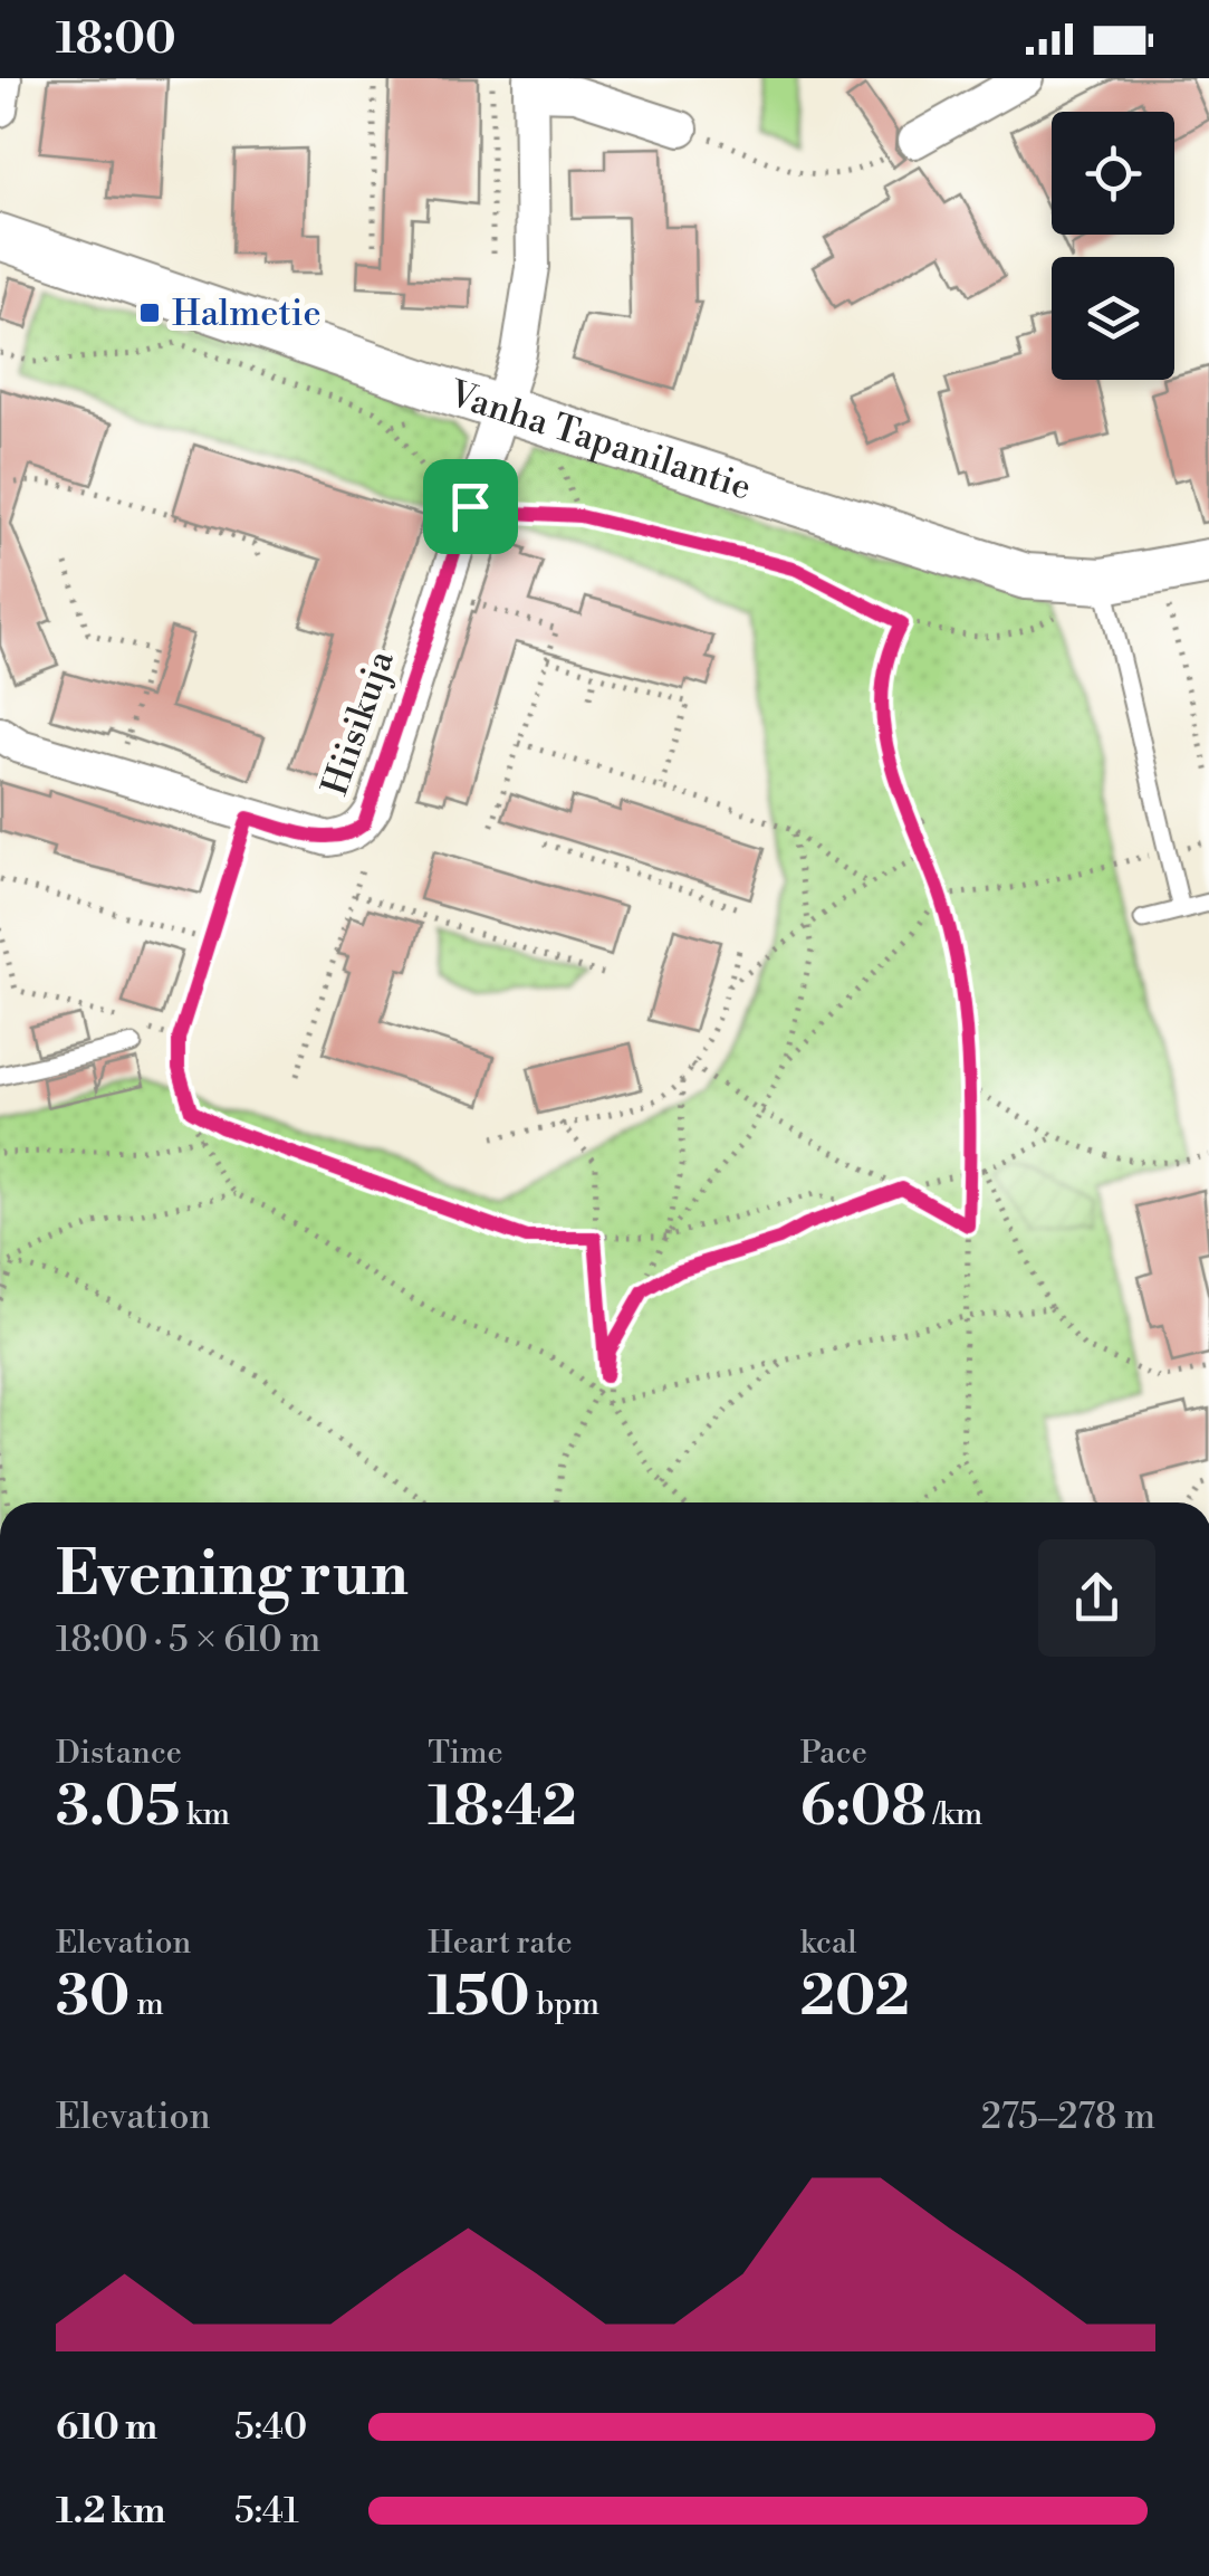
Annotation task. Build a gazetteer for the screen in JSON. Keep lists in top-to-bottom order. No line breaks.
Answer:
{"streets":{"street":["Vanha Tapanilantie","Hiisikuja"]},"crossings":[["Vanha Tapanilantie","Hiisikuja"]],"places":{"transit":["Halmetie"]},"page":{"status":"18:00","heading":["Evening run","18:00 · 5 × 610 m"],"stats":[["Distance","3.05 km"],["Time","18:42"],["Pace","6:08 /km"],["Elevation","30 m"],["Heart rate","150 bpm"],["kcal","202"]],"chart":["Elevation","275–278 m"],"list":[{"name":"610 m","note":"5:40"},{"name":"1.2 km","note":"5:41"}]}}
